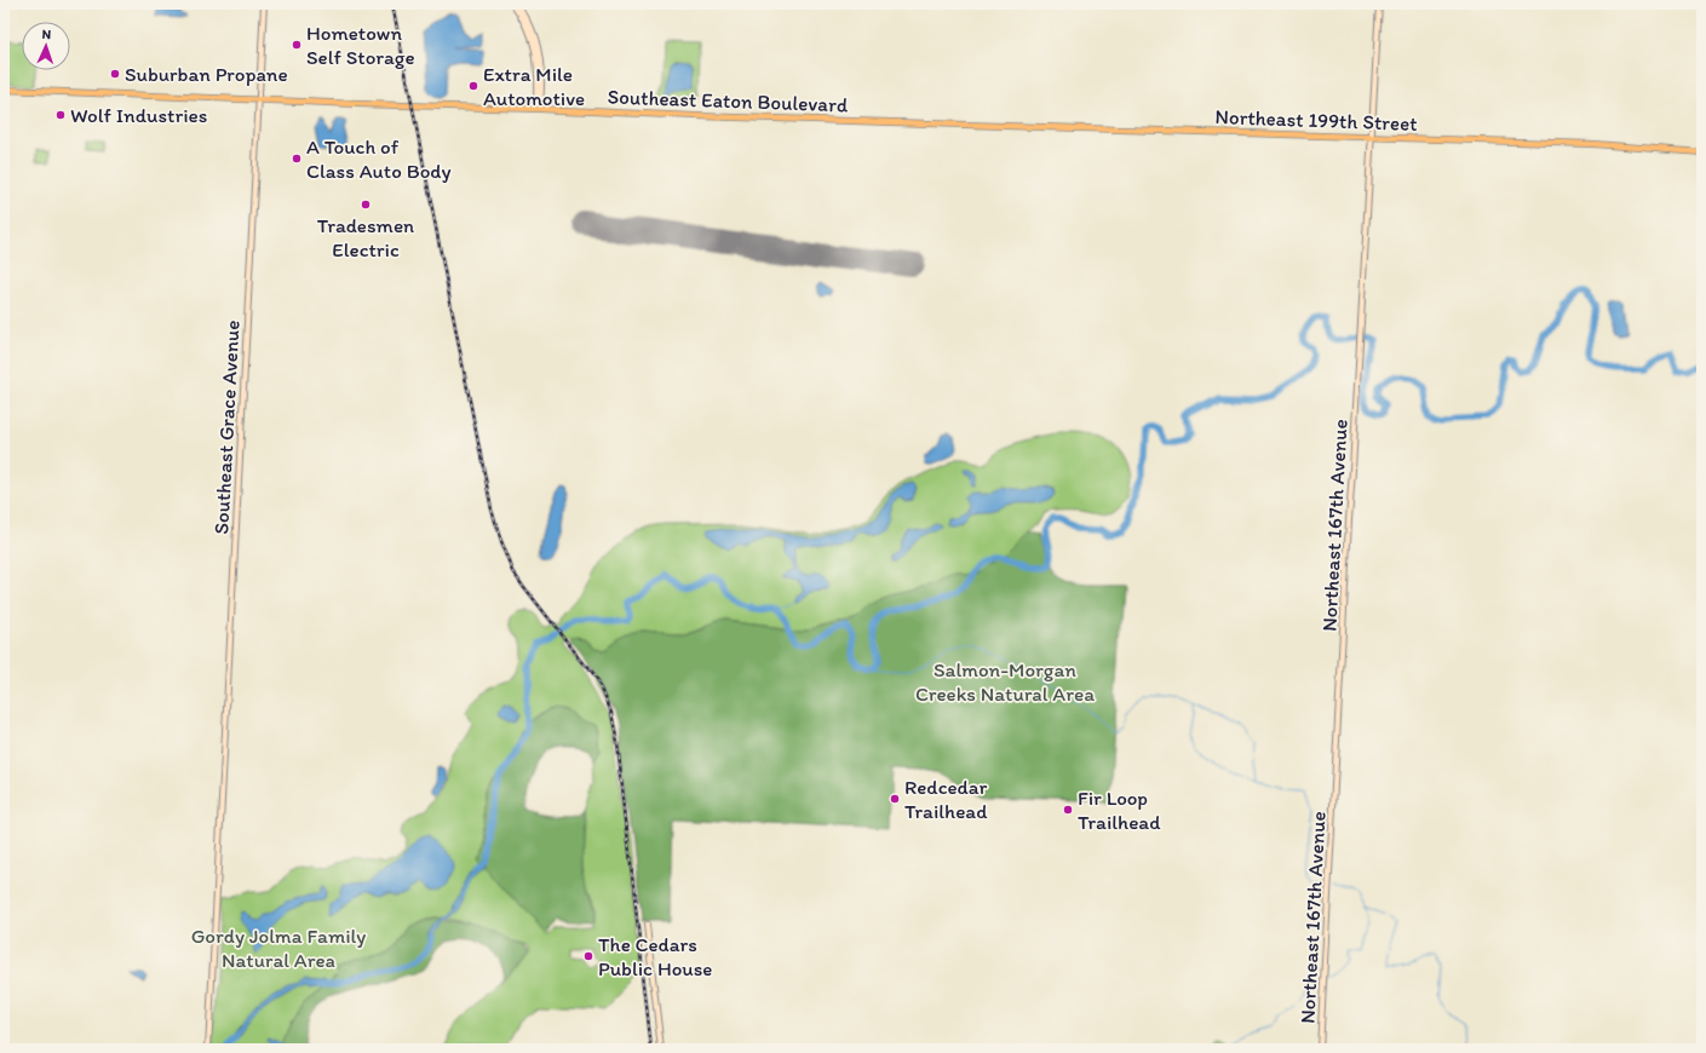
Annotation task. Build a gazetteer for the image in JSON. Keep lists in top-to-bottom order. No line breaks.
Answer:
{"streets":{"main road":["Southeast Eaton Boulevard","Northeast 199th Street"],"street":["Southeast Grace Avenue","Northeast 167th Avenue"]},"crossings":[["Southeast Eaton Boulevard","Northeast 199th Street"],["Southeast Eaton Boulevard","Southeast Grace Avenue"],["Northeast 199th Street","Northeast 167th Avenue"]],"parks":["Salmon-Morgan Creeks Natural Area","Gordy Jolma Family Natural Area"],"places":["Hometown Self Storage","Suburban Propane","Extra Mile Automotive","Wolf Industries","A Touch of Class Auto Body","Tradesmen Electric","Redcedar Trailhead","Fir Loop Trailhead","The Cedars Public House"],"north":"top"}
